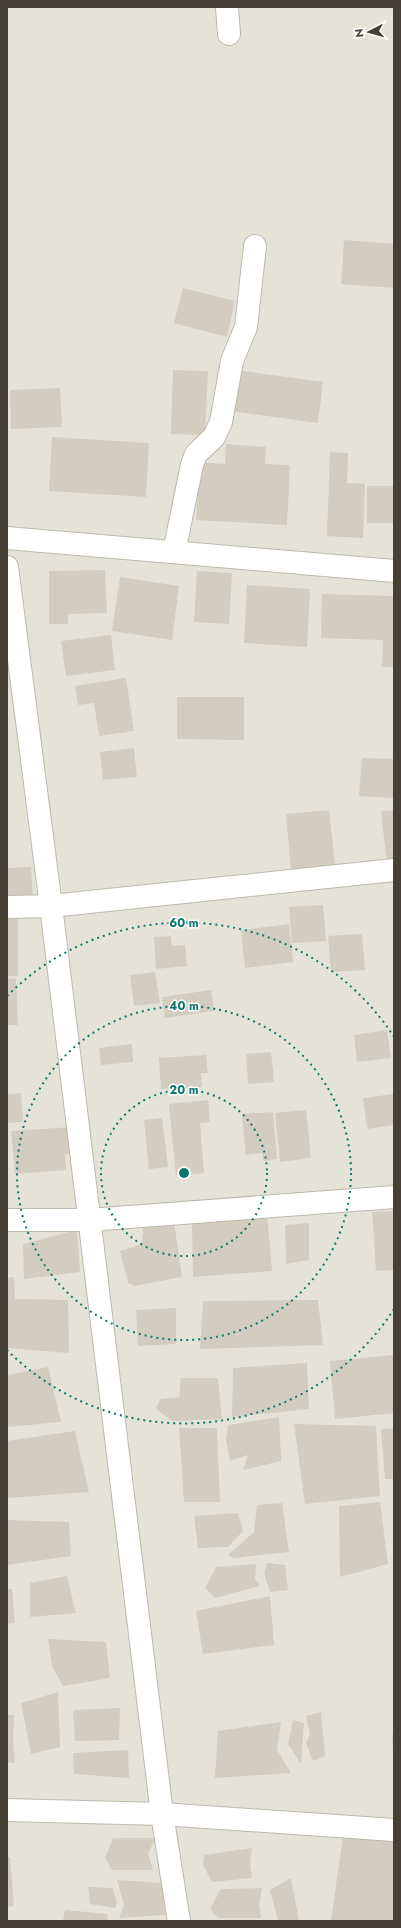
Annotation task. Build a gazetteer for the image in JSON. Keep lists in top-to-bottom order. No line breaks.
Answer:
{"north":"left","rings":["60 m","40 m","20 m"]}
